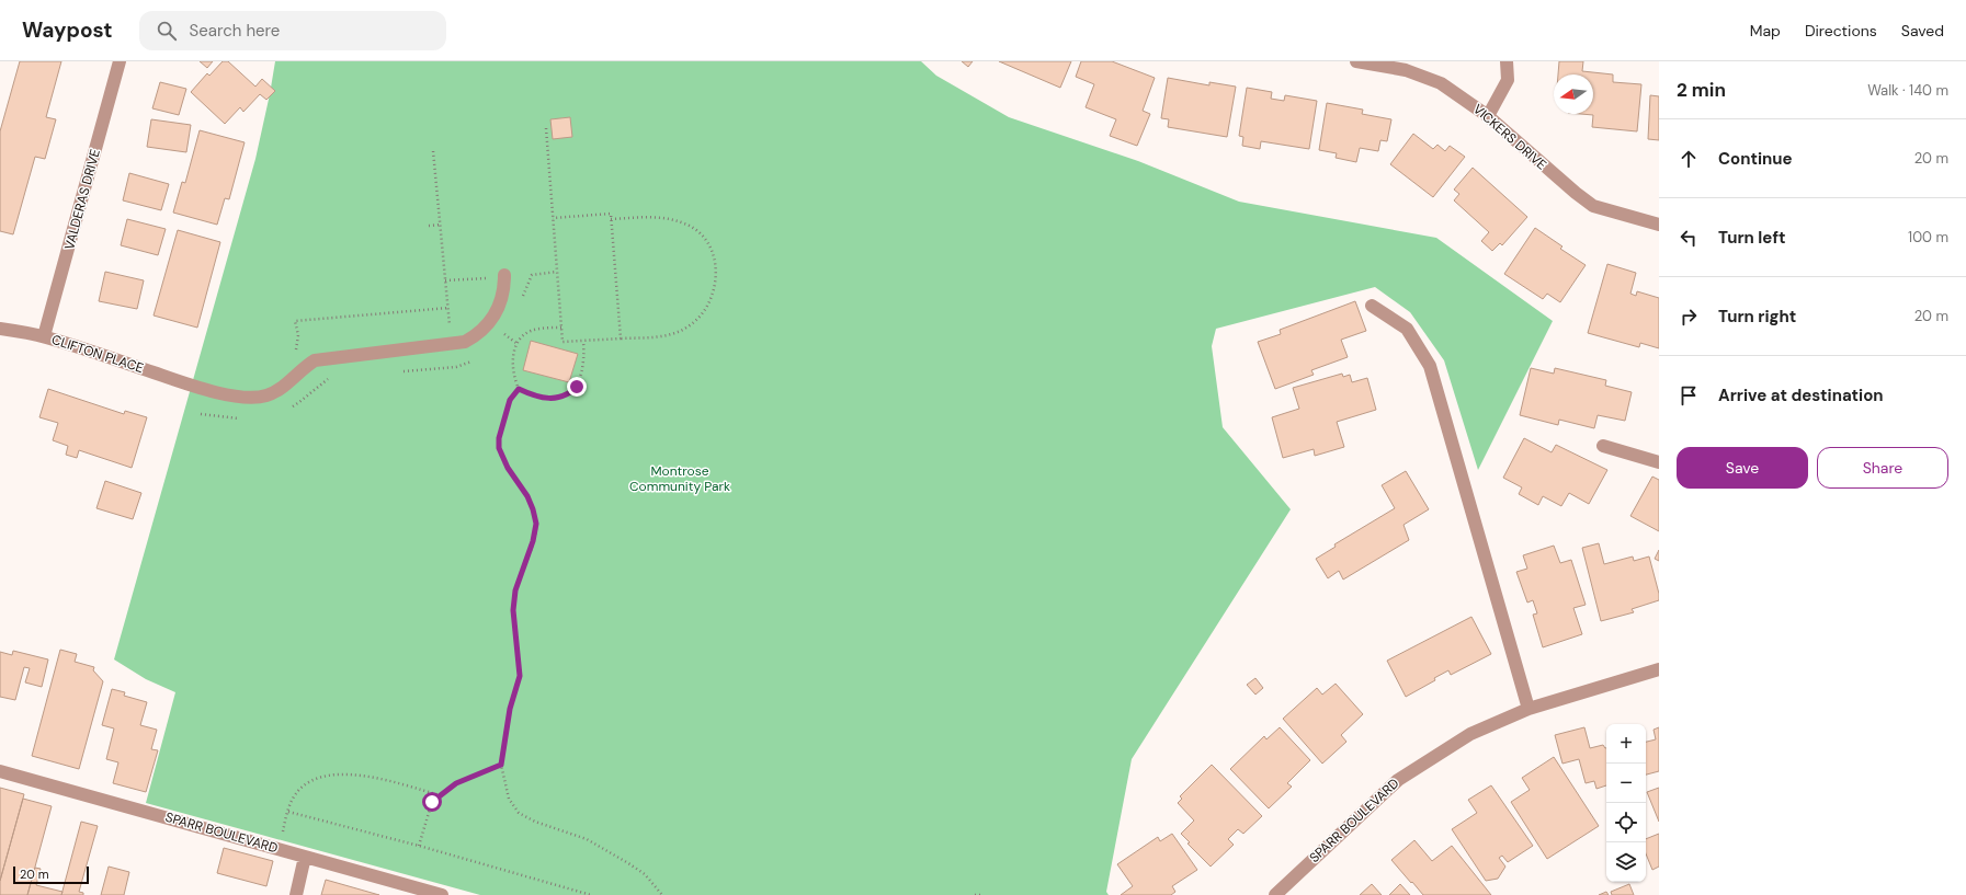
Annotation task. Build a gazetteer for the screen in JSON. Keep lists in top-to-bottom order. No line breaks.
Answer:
{"streets":{"street":["VICKERS DRIVE","VALDERAS DRIVE","CLIFTON PLACE","SPARR BOULEVARD"]},"crossings":[["VALDERAS DRIVE","CLIFTON PLACE"]],"parks":["Montrose Community Park"],"scale_bar":"20 m","north":"left","page":{"header":"Waypost","search":"Search here","nav":["Map","Directions","Saved"],"heading":["2 min","Walk · 140 m"],"list":[["Continue","20 m"],["Turn left","100 m"],["Turn right","20 m"],"Arrive at destination"],"buttons":["Save","Share"],"map_buttons":["+","−"],"scale":"20 m"}}
